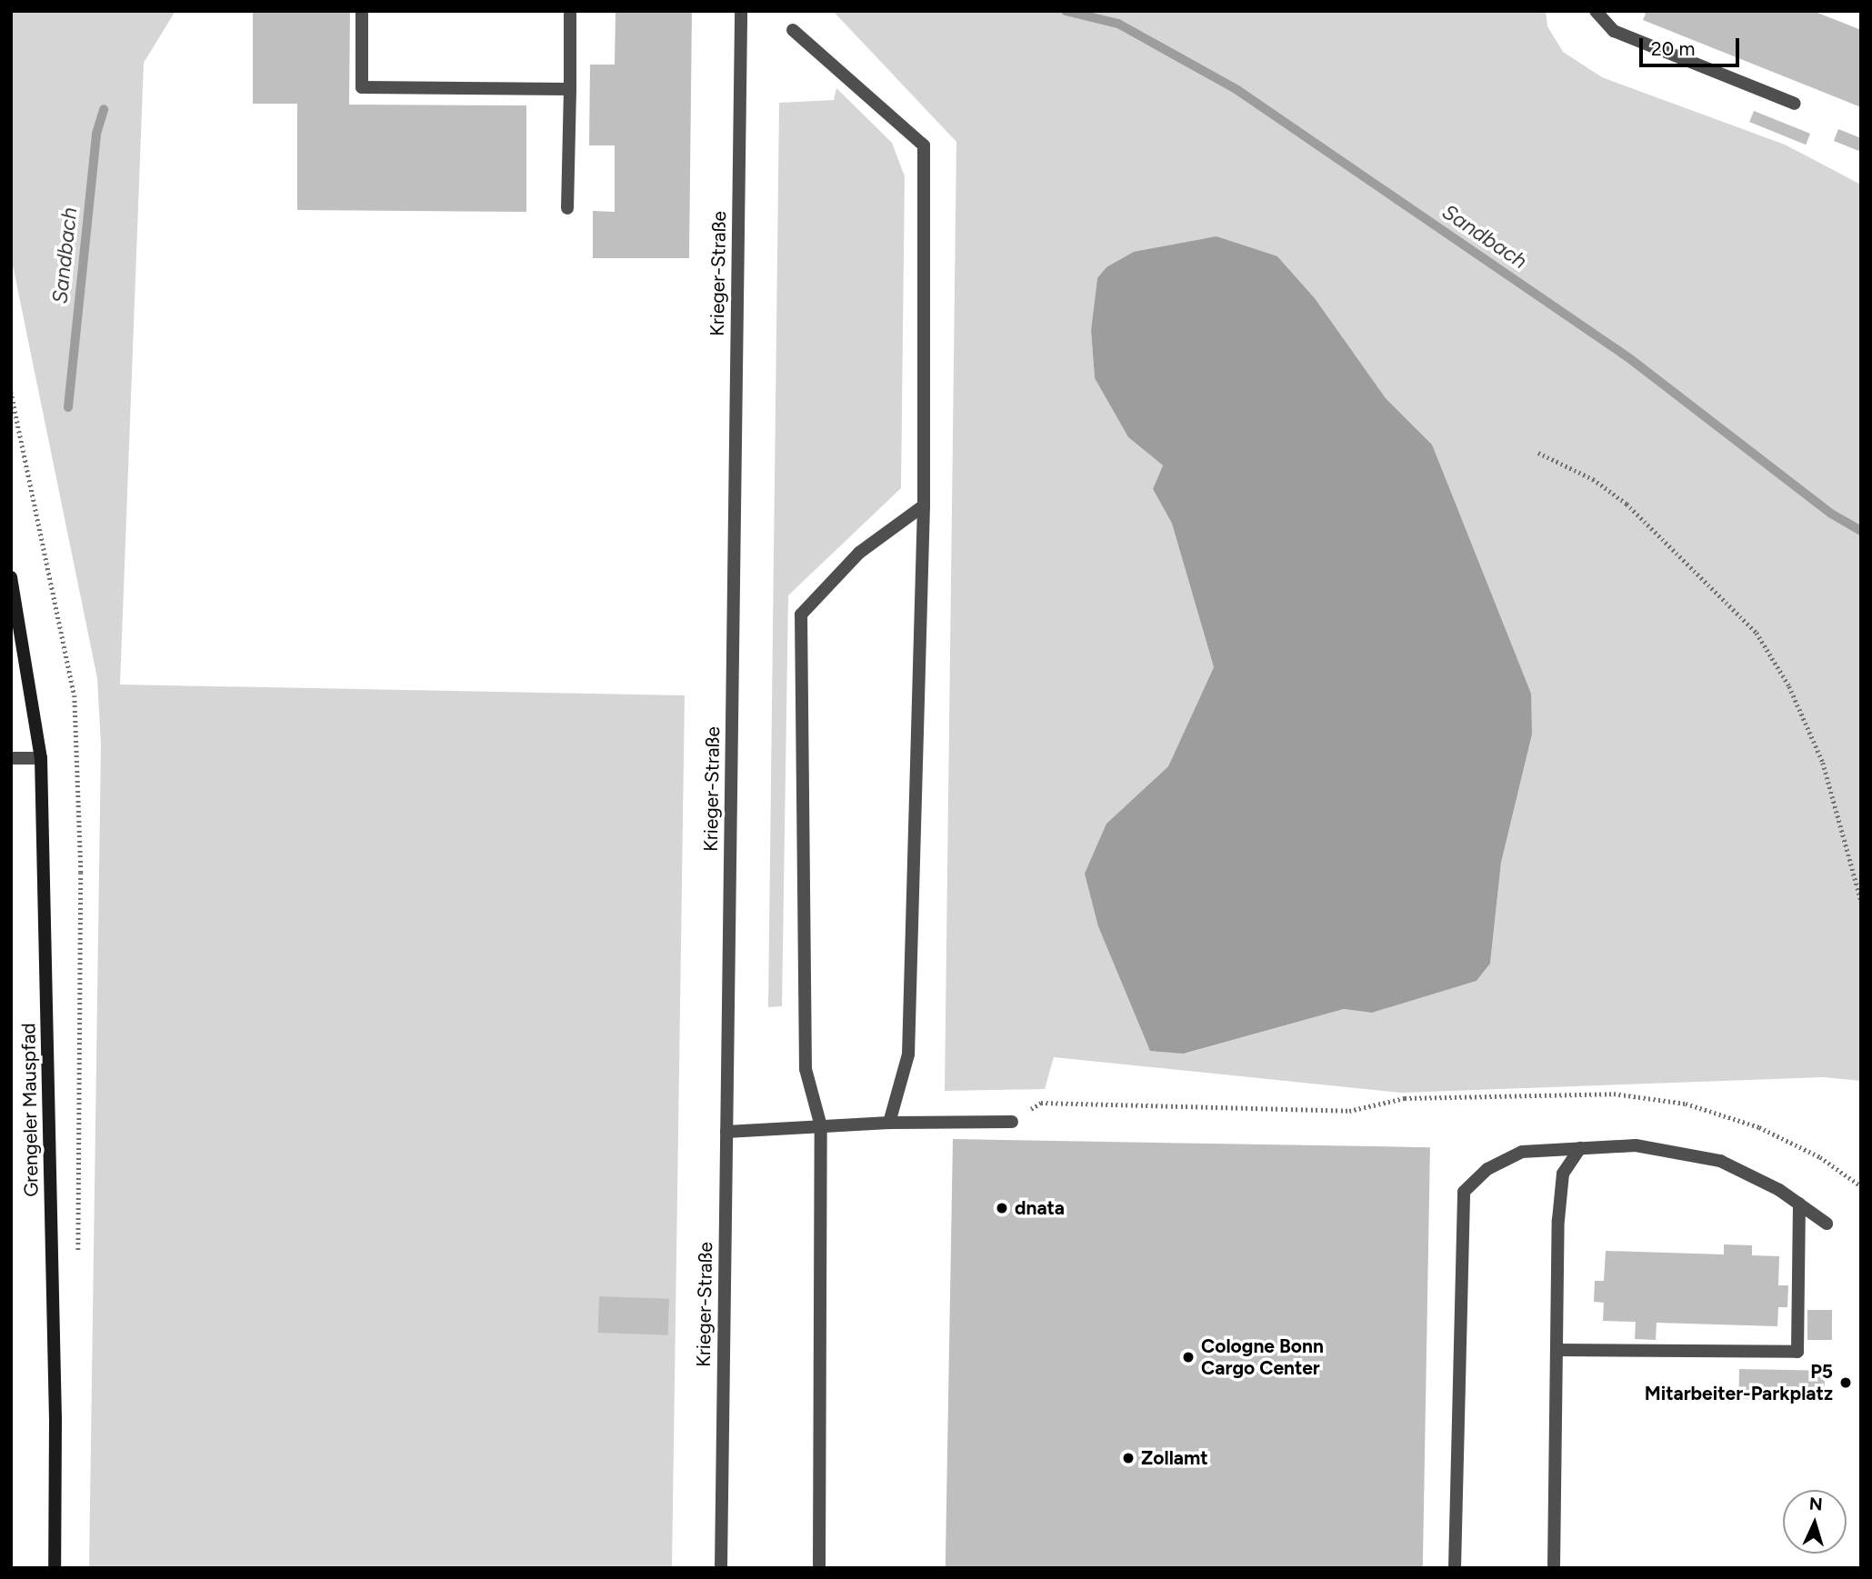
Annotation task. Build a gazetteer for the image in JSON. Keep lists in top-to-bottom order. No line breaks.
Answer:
{"streets":{"main road":["Grengeler Mauspfad"],"street":["Krieger-Straße"]},"water":["Sandbach"],"places":["dnata","Cologne Bonn Cargo Center","P5 Mitarbeiter-Parkplatz","Zollamt"],"scale_bar":"20 m","north":"top"}
